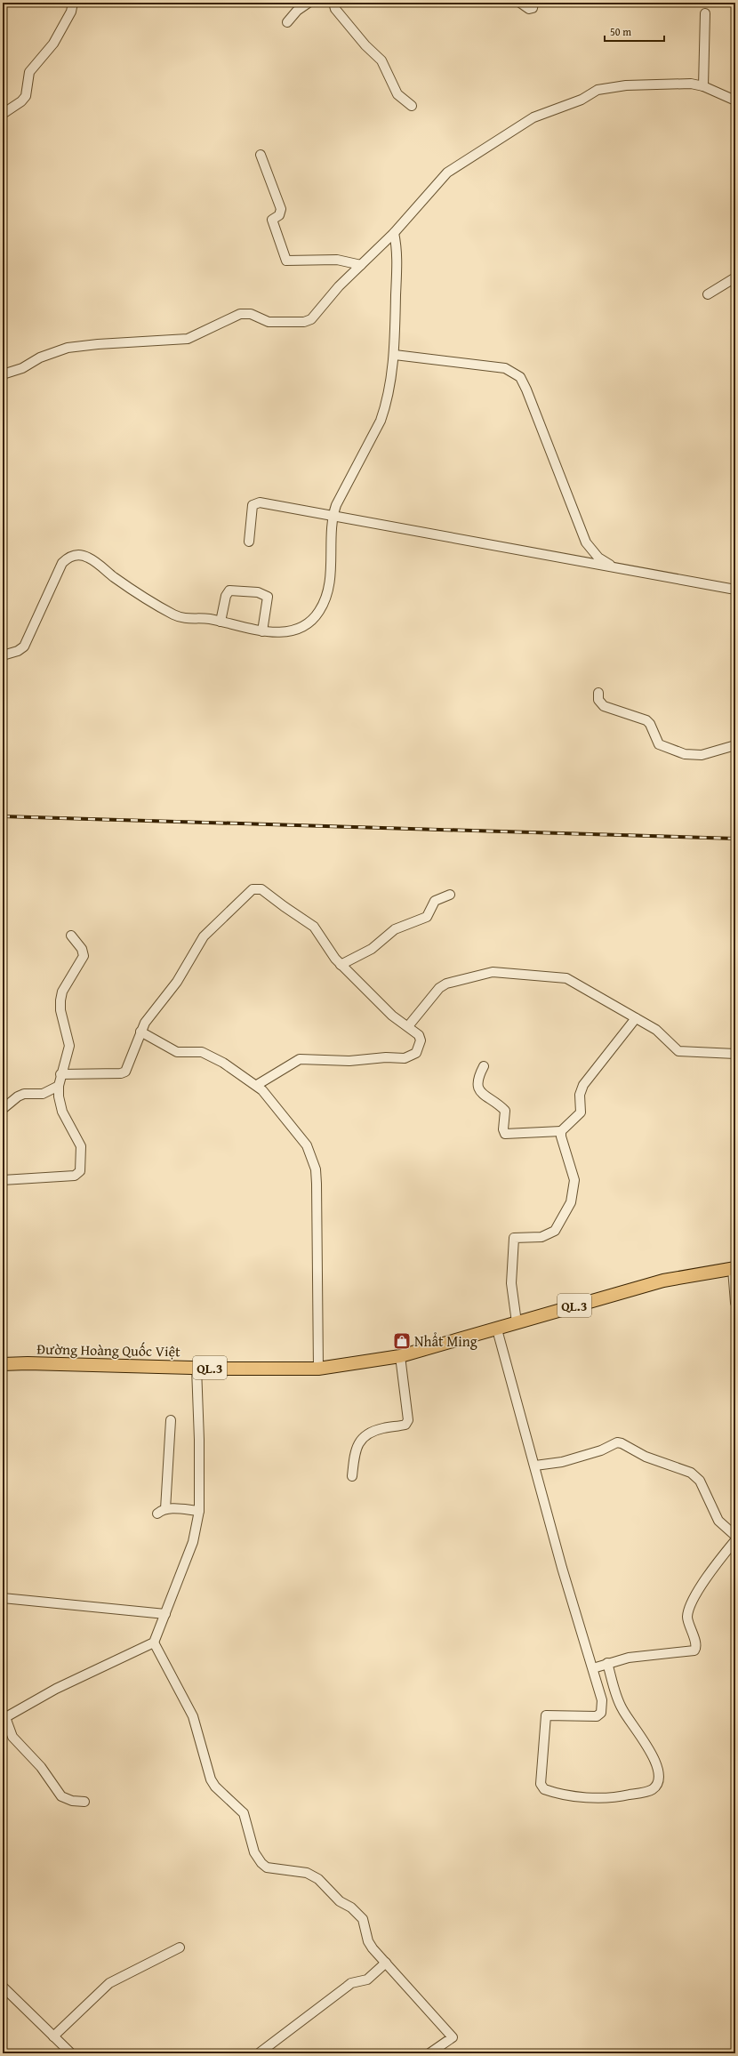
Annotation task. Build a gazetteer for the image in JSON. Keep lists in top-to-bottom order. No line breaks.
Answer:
{"streets":{"highway":["QL.3","Đường Hoàng Quốc Việt"]},"places":{"shop":["Nhẩt Ming"]},"scale_bar":"50 m"}
